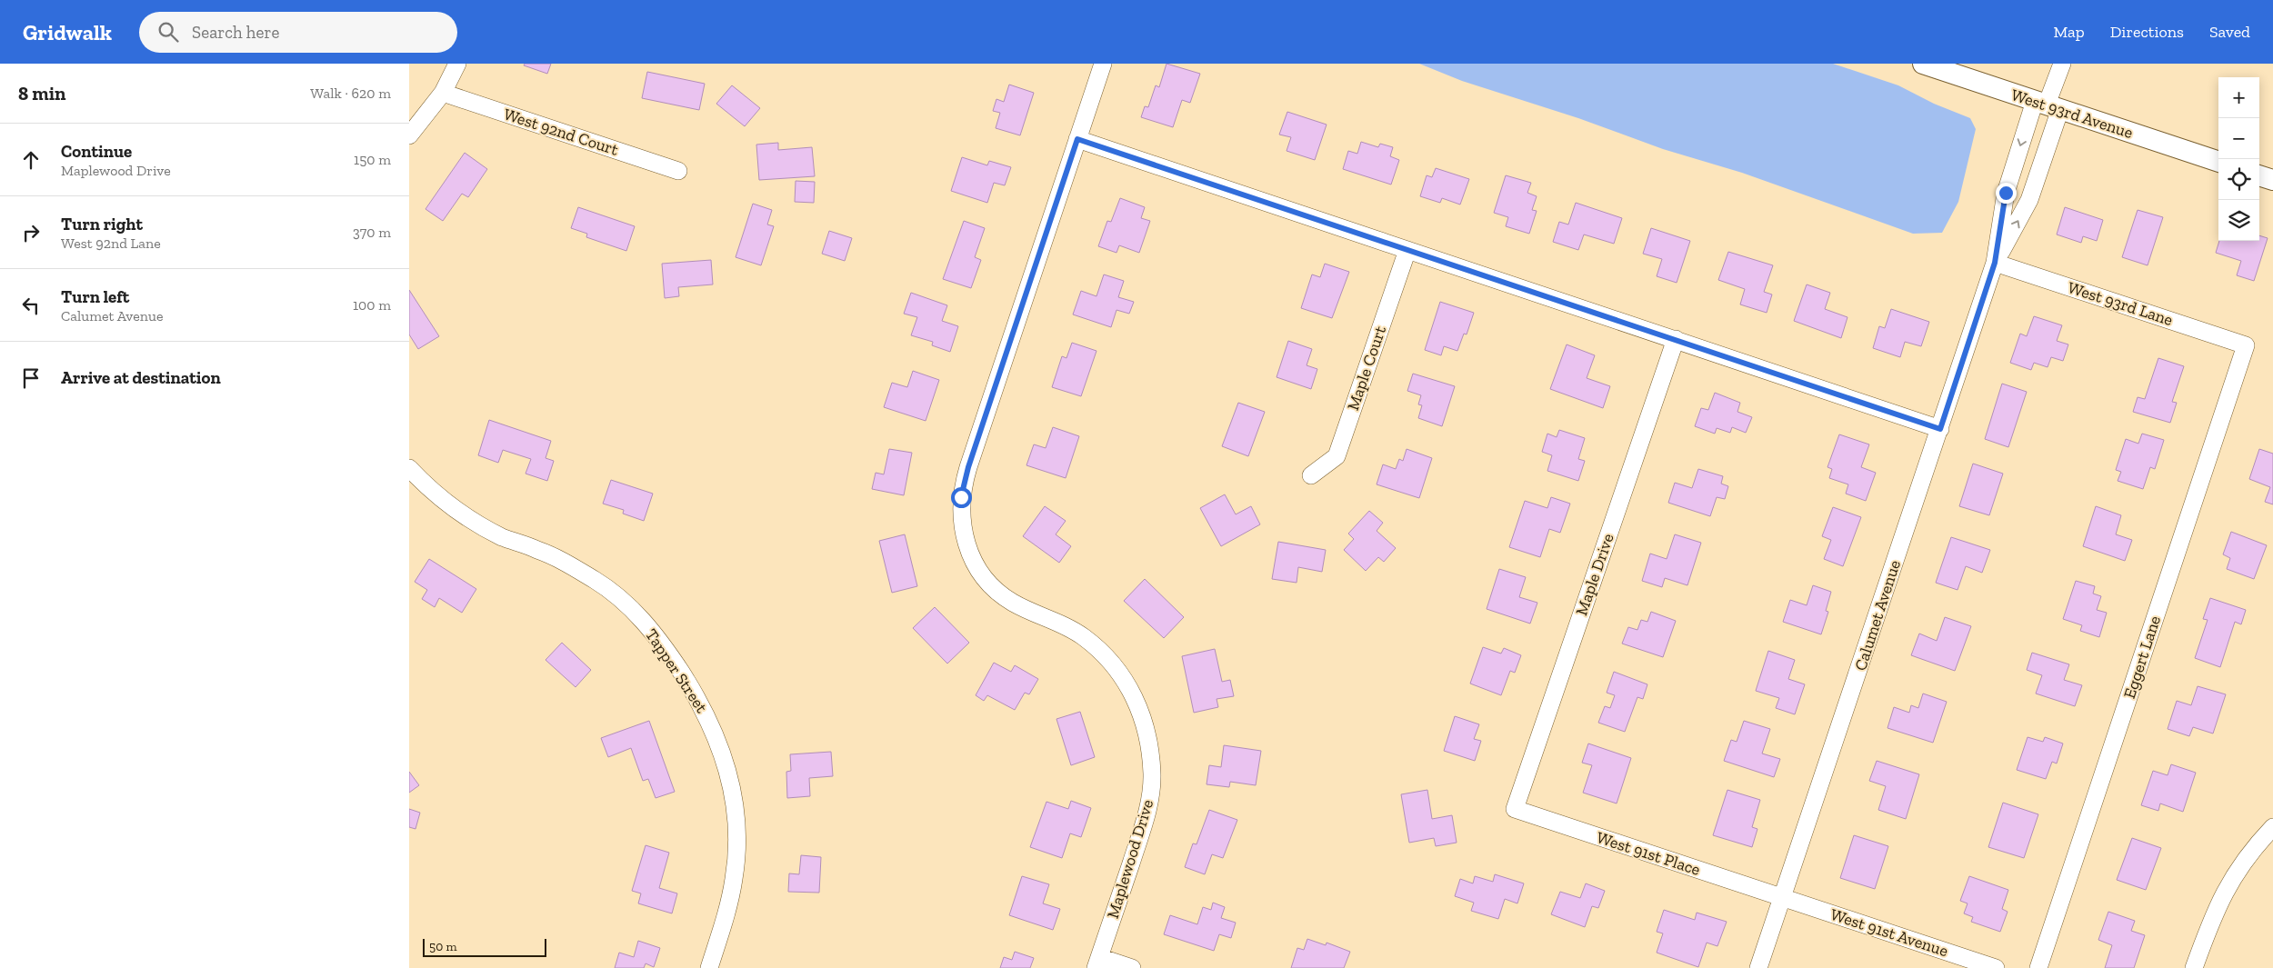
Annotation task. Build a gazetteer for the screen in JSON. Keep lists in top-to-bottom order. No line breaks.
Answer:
{"streets":{"street":["West 93rd Avenue","West 92nd Court","West 93rd Lane","Maple Court","Maple Drive","Calumet Avenue","Eggert Lane","Tapper Street","West 91st Place","Maplewood Drive","West 91st Avenue"]},"crossings":[["West 93rd Avenue","Calumet Avenue"],["West 93rd Lane","Calumet Avenue"],["West 93rd Lane","Eggert Lane"],["Maple Drive","West 91st Place"],["Calumet Avenue","West 91st Place"],["Calumet Avenue","West 91st Avenue"],["West 91st Place","West 91st Avenue"]],"scale_bar":"50 m","page":{"header":"Gridwalk","search":"Search here","nav":["Map","Directions","Saved"],"heading":["8 min","Walk · 620 m"],"map_buttons":["+","−"],"list":[["Continue","Maplewood Drive","150 m"],["Turn right","West 92nd Lane","370 m"],["Turn left","Calumet Avenue","100 m"],"Arrive at destination"],"scale":"50 m"}}
